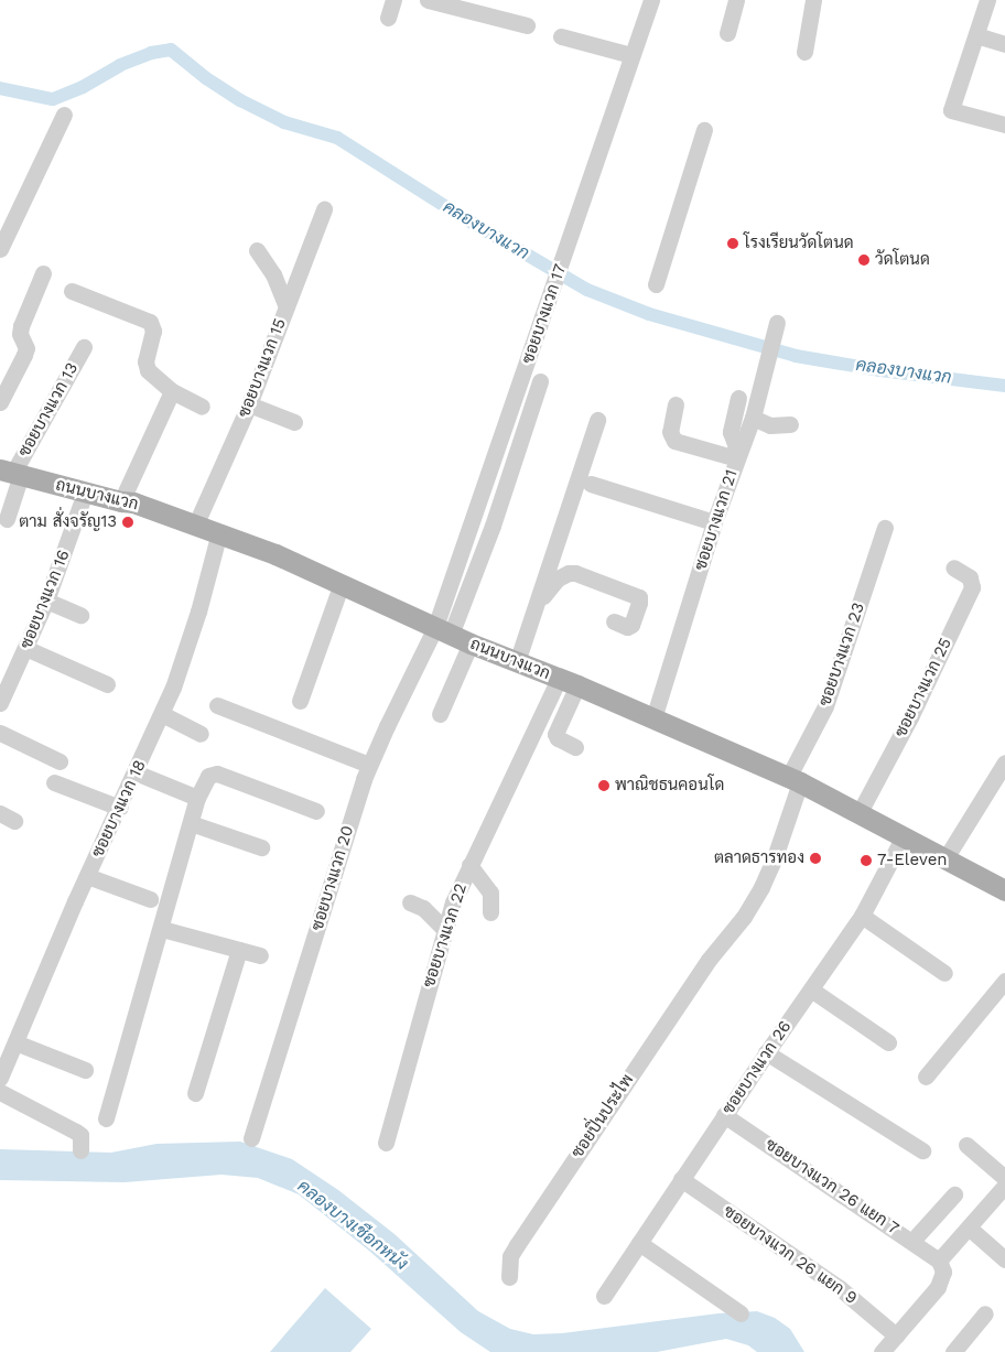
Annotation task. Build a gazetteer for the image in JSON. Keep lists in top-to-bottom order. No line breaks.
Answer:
{"streets":{"main road":["ถนนบางแวก"],"street":["ซอยบางแวก 17","ซอยบางแวก 15","ซอยบางแวก 13","ซอยบางแวก 21","ซอยบางแวก 16","ซอยบางแวก 23","ซอยบางแวก 25","ซอยบางแวก 18","ซอยบางแวก 20","ซอยบางแวก 22","ซอยบางแวก 26","ซอยปิ่นประไพ","ซอยบางแวก 26 แยก 7","ซอยบางแวก 26 แยก 9"]},"crossings":[["ซอยบางแวก 17","ถนนบางแวก"],["ซอยบางแวก 17","ซอยบางแวก 20"],["ซอยบางแวก 15","ถนนบางแวก"],["ซอยบางแวก 13","ถนนบางแวก"],["ถนนบางแวก","ซอยบางแวก 21"],["ถนนบางแวก","ซอยบางแวก 16"],["ถนนบางแวก","ซอยบางแวก 23"],["ถนนบางแวก","ซอยบางแวก 25"],["ถนนบางแวก","ซอยบางแวก 18"],["ถนนบางแวก","ซอยบางแวก 20"],["ถนนบางแวก","ซอยบางแวก 22"],["ถนนบางแวก","ซอยบางแวก 26"],["ซอยบางแวก 23","ซอยปิ่นประไพ"],["ซอยบางแวก 26","ซอยบางแวก 26 แยก 7"],["ซอยบางแวก 26","ซอยบางแวก 26 แยก 9"]],"water":["คลองบางแวก","คลองบางเชือกหนัง"],"places":["โรงเรียนวัดโตนด","วัดโตนด","ตาม สั่งจรัญ13","พาณิชธนคอนโด","ตลาดธารทอง","7-Eleven"]}
